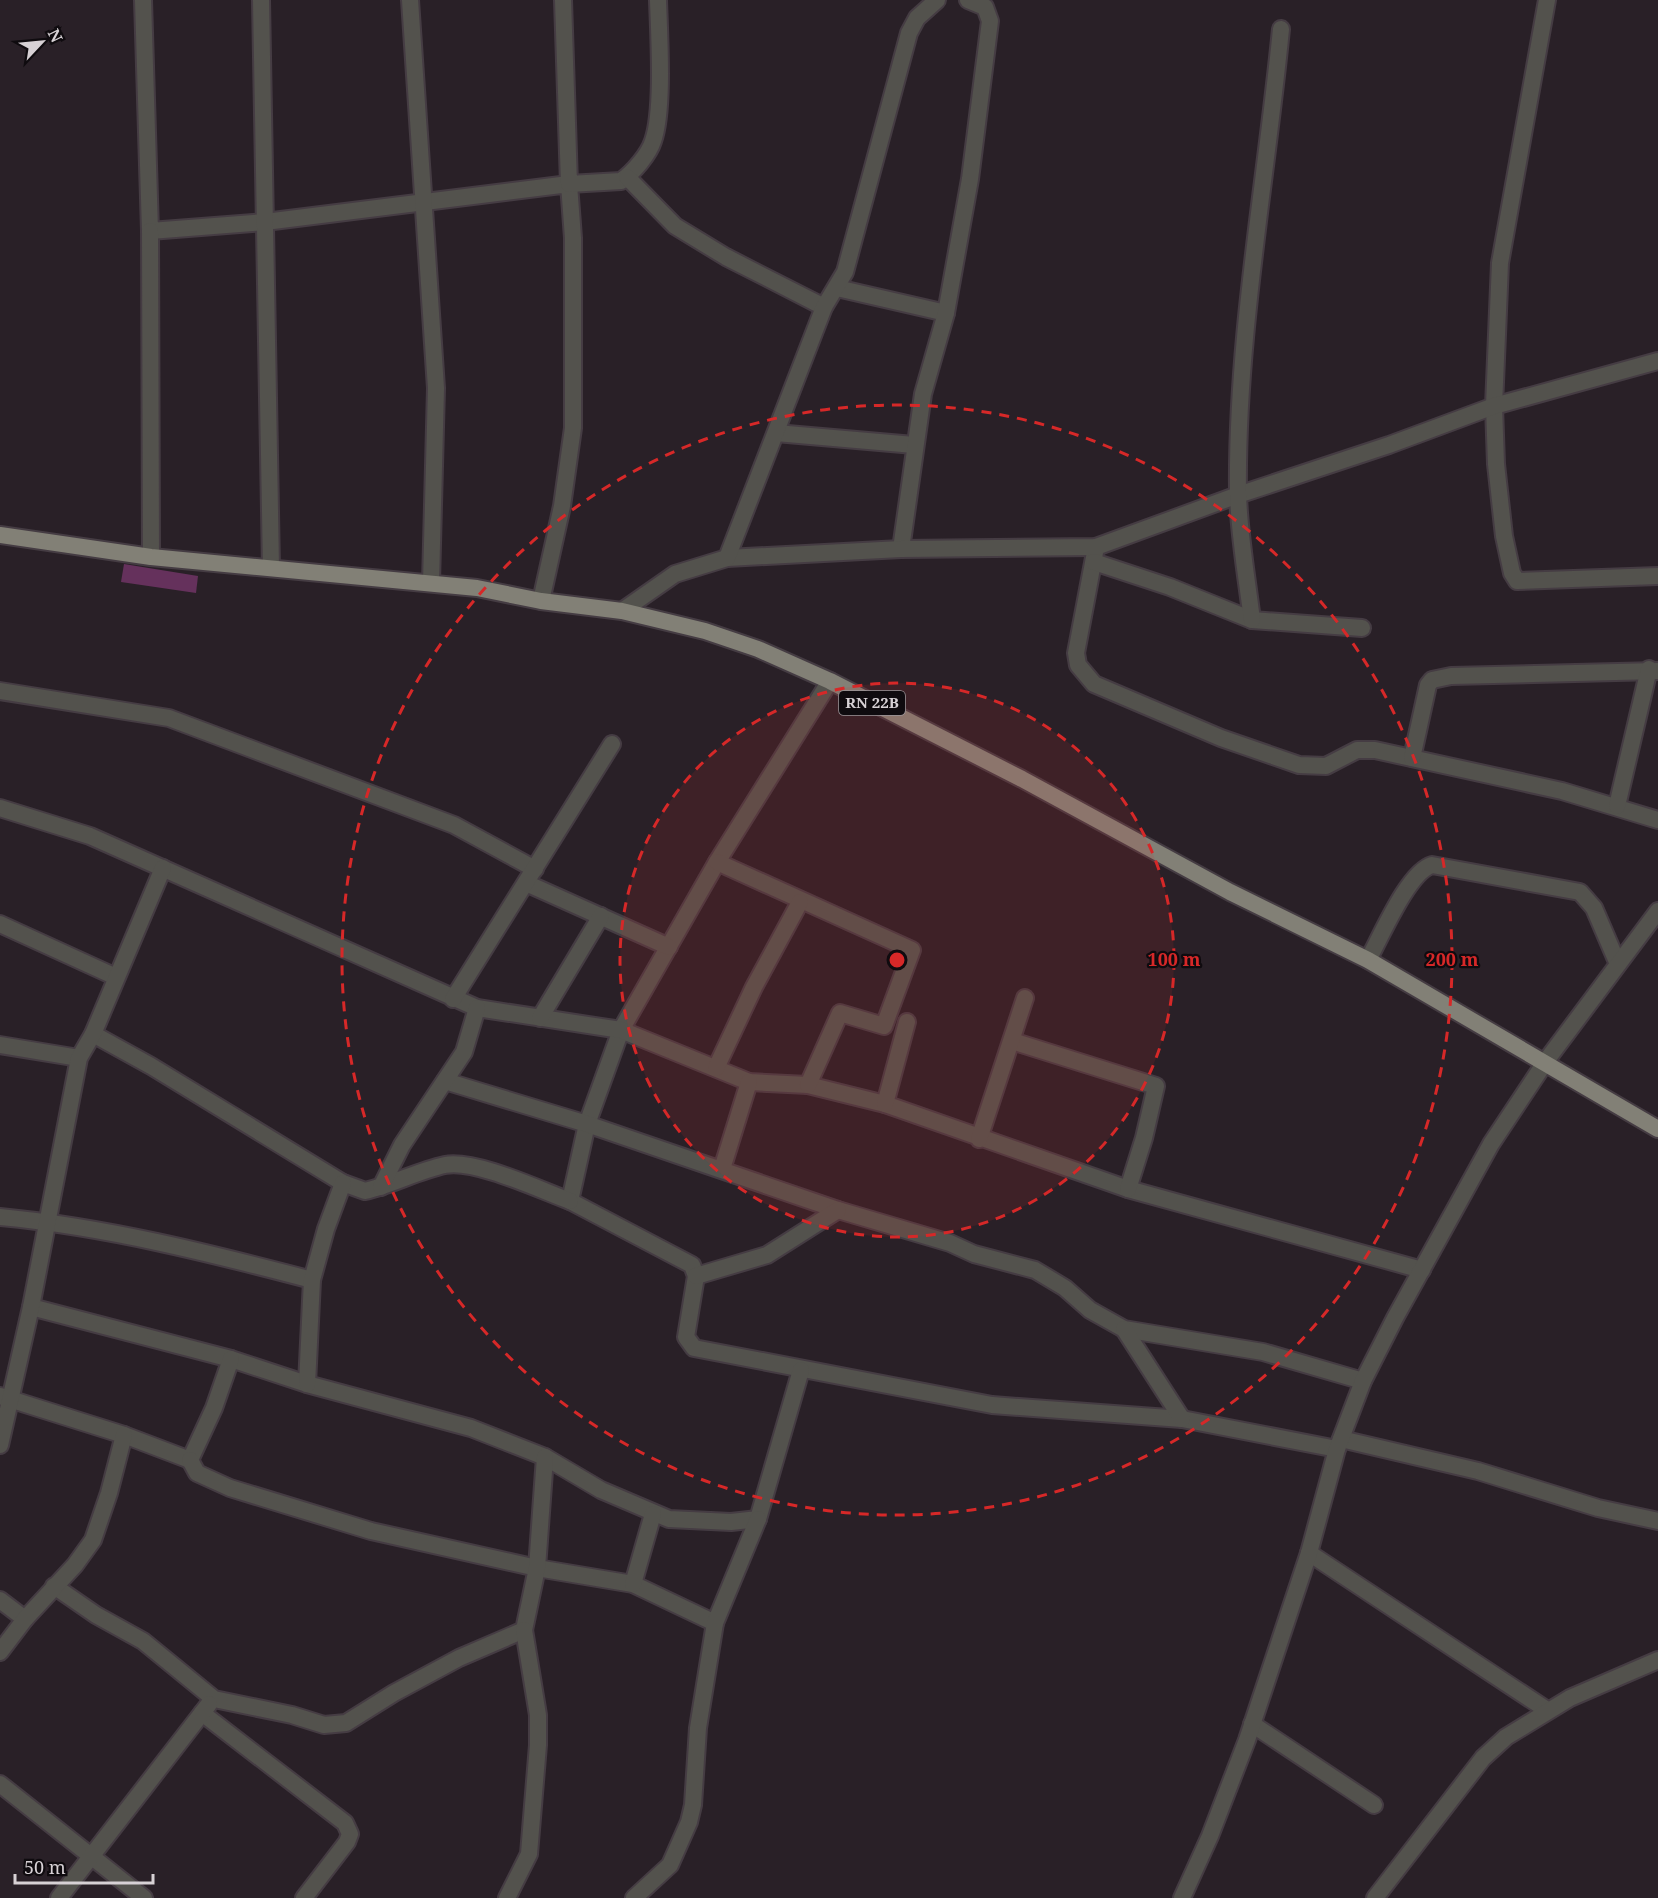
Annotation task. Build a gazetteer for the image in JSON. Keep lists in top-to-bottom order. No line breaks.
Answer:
{"streets":{"main road":["RN 22B"]},"scale_bar":"50 m","north":"top right","rings":["100 m","200 m"]}
